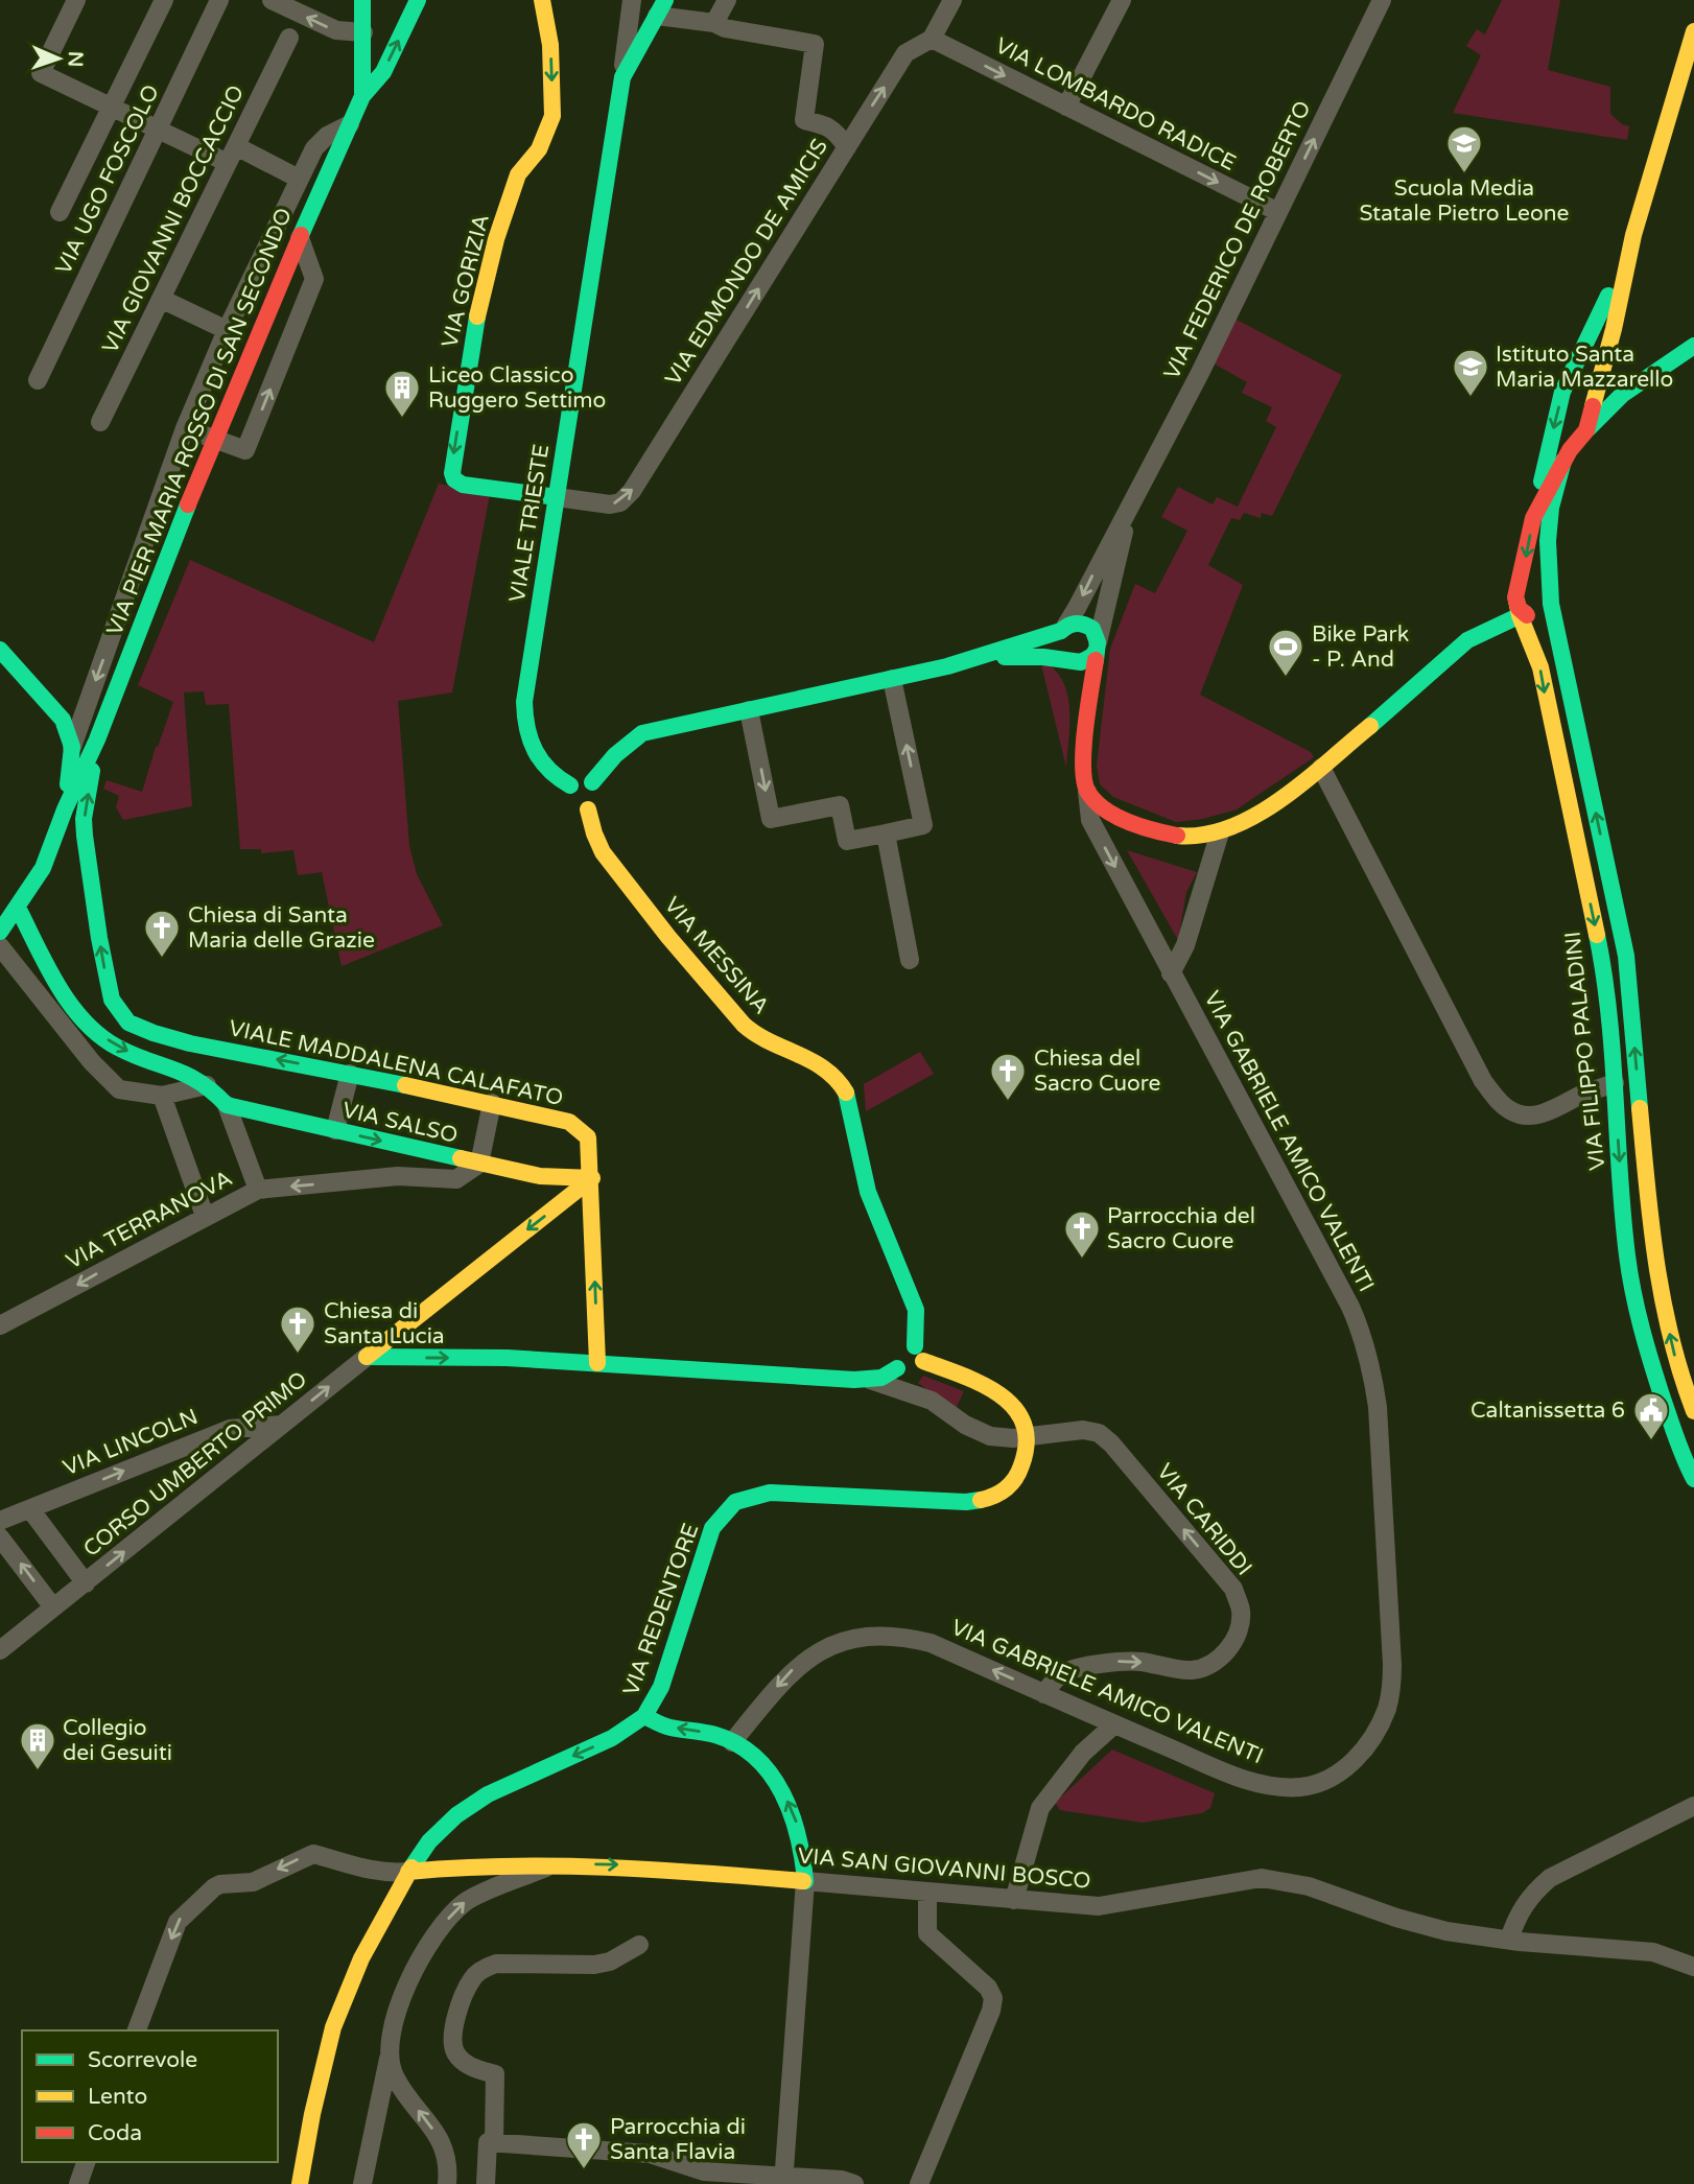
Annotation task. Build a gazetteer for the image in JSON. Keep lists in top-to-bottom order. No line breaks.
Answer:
{"streets":{"main road":["VIA GORIZIA","VIA PIER MARIA ROSSO DI SAN SECONDO","VIALE TRIESTE","VIA MESSINA","VIA FILIPPO PALADINI","VIALE MADDALENA CALAFATO","VIA SALSO","CORSO UMBERTO PRIMO","VIA REDENTORE","VIA SAN GIOVANNI BOSCO"],"street":["VIA LOMBARDO RADICE","VIA UGO FOSCOLO","VIA GIOVANNI BOCCACCIO","VIA FEDERICO DE ROBERTO","VIA EDMONDO DE AMICIS","VIA GABRIELE AMICO VALENTI","VIA TERRANOVA","VIA LINCOLN","VIA CARIDDI"]},"crossings":[["VIA LOMBARDO RADICE","VIA FEDERICO DE ROBERTO"],["VIA LOMBARDO RADICE","VIA EDMONDO DE AMICIS"],["VIA EDMONDO DE AMICIS","VIA GORIZIA"],["VIA EDMONDO DE AMICIS","VIALE TRIESTE"],["VIA GORIZIA","VIALE TRIESTE"],["VIA PIER MARIA ROSSO DI SAN SECONDO","VIALE MADDALENA CALAFATO"],["VIALE TRIESTE","VIA MESSINA"],["VIALE MADDALENA CALAFATO","VIA SALSO"],["VIALE MADDALENA CALAFATO","CORSO UMBERTO PRIMO"],["VIA SALSO","VIA TERRANOVA"],["VIA SALSO","CORSO UMBERTO PRIMO"],["VIA GABRIELE AMICO VALENTI","VIA CARIDDI"],["VIA LINCOLN","CORSO UMBERTO PRIMO"],["VIA CARIDDI","VIA REDENTORE"],["VIA REDENTORE","VIA SAN GIOVANNI BOSCO"]],"one_way":["VIA LOMBARDO RADICE","VIA FEDERICO DE ROBERTO","VIA EDMONDO DE AMICIS","VIA GORIZIA","VIALE MADDALENA CALAFATO","VIA SALSO","VIA TERRANOVA","VIA LINCOLN"],"places":{"school or university":["Scuola Media Statale Pietro Leone","Istituto Santa Maria Mazzarello"],"building":["Liceo Classico Ruggero Settimo","Collegio dei Gesuiti"],"sports":["Bike Park - P. And"],"church":["Chiesa di Santa Maria delle Grazie","Chiesa del Sacro Cuore","Parrocchia del Sacro Cuore","Chiesa di Santa Lucia","Parrocchia di Santa Flavia"],"public building":["Caltanissetta 6"]},"legend":["Scorrevole","Lento","Coda"],"north":"right"}
